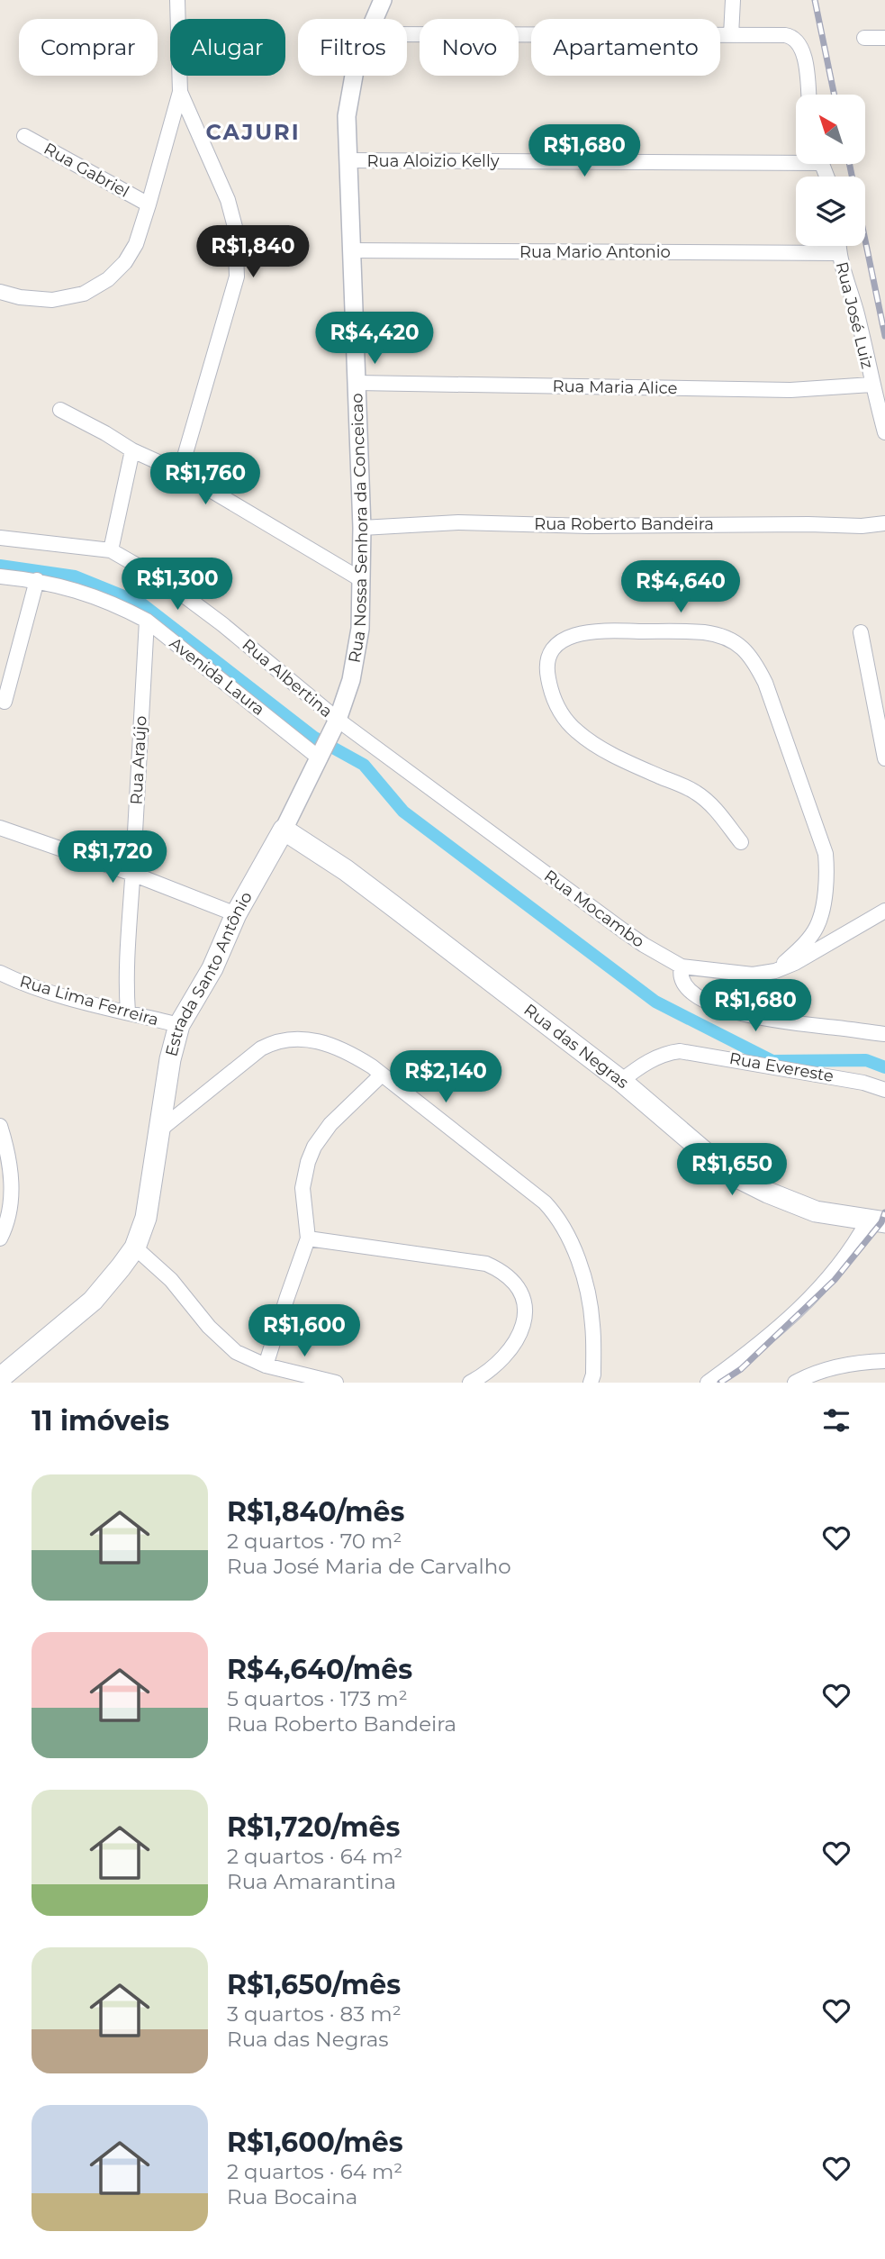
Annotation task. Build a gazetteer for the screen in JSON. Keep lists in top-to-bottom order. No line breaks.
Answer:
{"streets":{"main road":["Estrada Santo Antônio","Rua das Negras"],"street":["Rua Aloizio Kelly","Rua Gabriel","Rua Mario Antonio","Rua José Luiz","Rua Maria Alice","Rua Roberto Bandeira","Rua Nossa Senhora da Conceicao","Avenida Laura","Rua Albertina","Rua Araújo","Rua Mocambo","Rua Lima Ferreira","Rua Evereste"]},"crossings":[["Rua Aloizio Kelly","Rua Nossa Senhora da Conceicao"],["Rua Mario Antonio","Rua José Luiz"],["Rua Mario Antonio","Rua Nossa Senhora da Conceicao"],["Rua José Luiz","Rua Maria Alice"],["Rua Maria Alice","Rua Nossa Senhora da Conceicao"],["Rua Roberto Bandeira","Rua Nossa Senhora da Conceicao"],["Rua Nossa Senhora da Conceicao","Rua Albertina"],["Rua Nossa Senhora da Conceicao","Rua Mocambo"],["Rua Nossa Senhora da Conceicao","Estrada Santo Antônio"],["Avenida Laura","Rua Araújo"],["Avenida Laura","Estrada Santo Antônio"],["Rua Albertina","Rua Mocambo"],["Rua Albertina","Estrada Santo Antônio"],["Rua Araújo","Rua Lima Ferreira"],["Rua Mocambo","Estrada Santo Antônio"],["Estrada Santo Antônio","Rua Lima Ferreira"],["Estrada Santo Antônio","Rua das Negras"],["Rua das Negras","Rua Evereste"]],"districts":["CAJURI"],"north":"top left","page":{"chip":["Comprar","Alugar","Filtros","Novo","Apartamento"],"price":["R$1,680","R$1,840","R$4,420","R$1,760","R$1,300","R$4,640","R$1,720","R$1,680","R$2,140","R$1,650","R$1,600"],"heading":"11 imóveis","list":[{"name":"R$1,840/mês","note":"2 quartos · 70 m² · Rua José Maria de Carvalho"},{"name":"R$4,640/mês","note":"5 quartos · 173 m² · Rua Roberto Bandeira"},{"name":"R$1,720/mês","note":"2 quartos · 64 m² · Rua Amarantina"},{"name":"R$1,650/mês","note":"3 quartos · 83 m² · Rua das Negras"},{"name":"R$1,600/mês","note":"2 quartos · 64 m² · Rua Bocaina"}]}}
